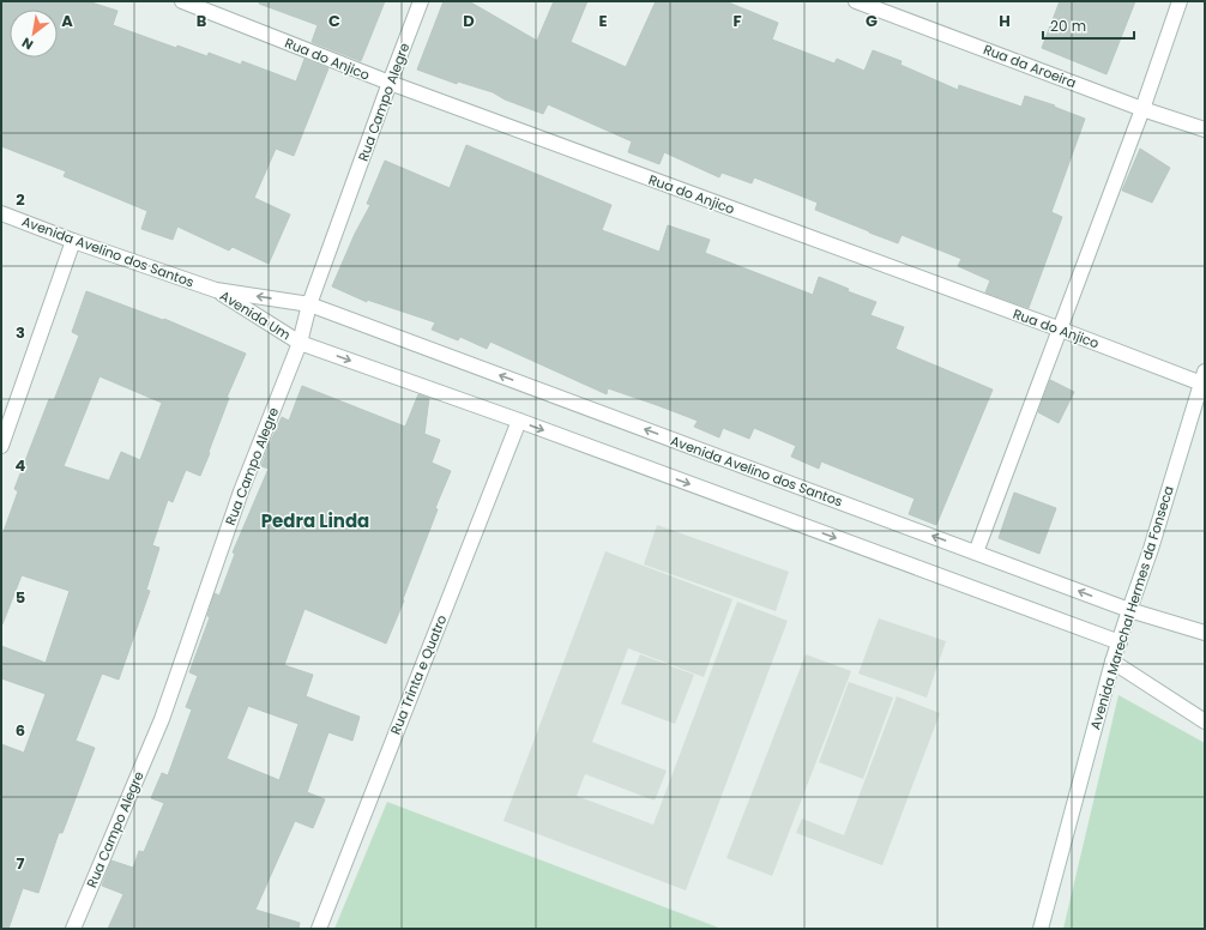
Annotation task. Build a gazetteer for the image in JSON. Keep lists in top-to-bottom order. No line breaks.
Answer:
{"streets":{"street":["Rua do Anjico","Rua da Aroeira","Rua Campo Alegre","Avenida Avelino dos Santos","Avenida Um","Avenida Marechal Hermes da Fonseca","Rua Trinta e Quatro"]},"crossings":[["Rua do Anjico","Rua Campo Alegre"],["Rua do Anjico","Avenida Marechal Hermes da Fonseca"],["Rua Campo Alegre","Avenida Avelino dos Santos"],["Rua Campo Alegre","Avenida Um"],["Avenida Avelino dos Santos","Avenida Um"],["Avenida Avelino dos Santos","Avenida Marechal Hermes da Fonseca"]],"districts":["Pedra Linda"],"scale_bar":"20 m","north":"bottom left","grid":{"columns":["A","B","C","D","E","F","G","H"],"rows":["2","3","4","5","6","7"]}}
